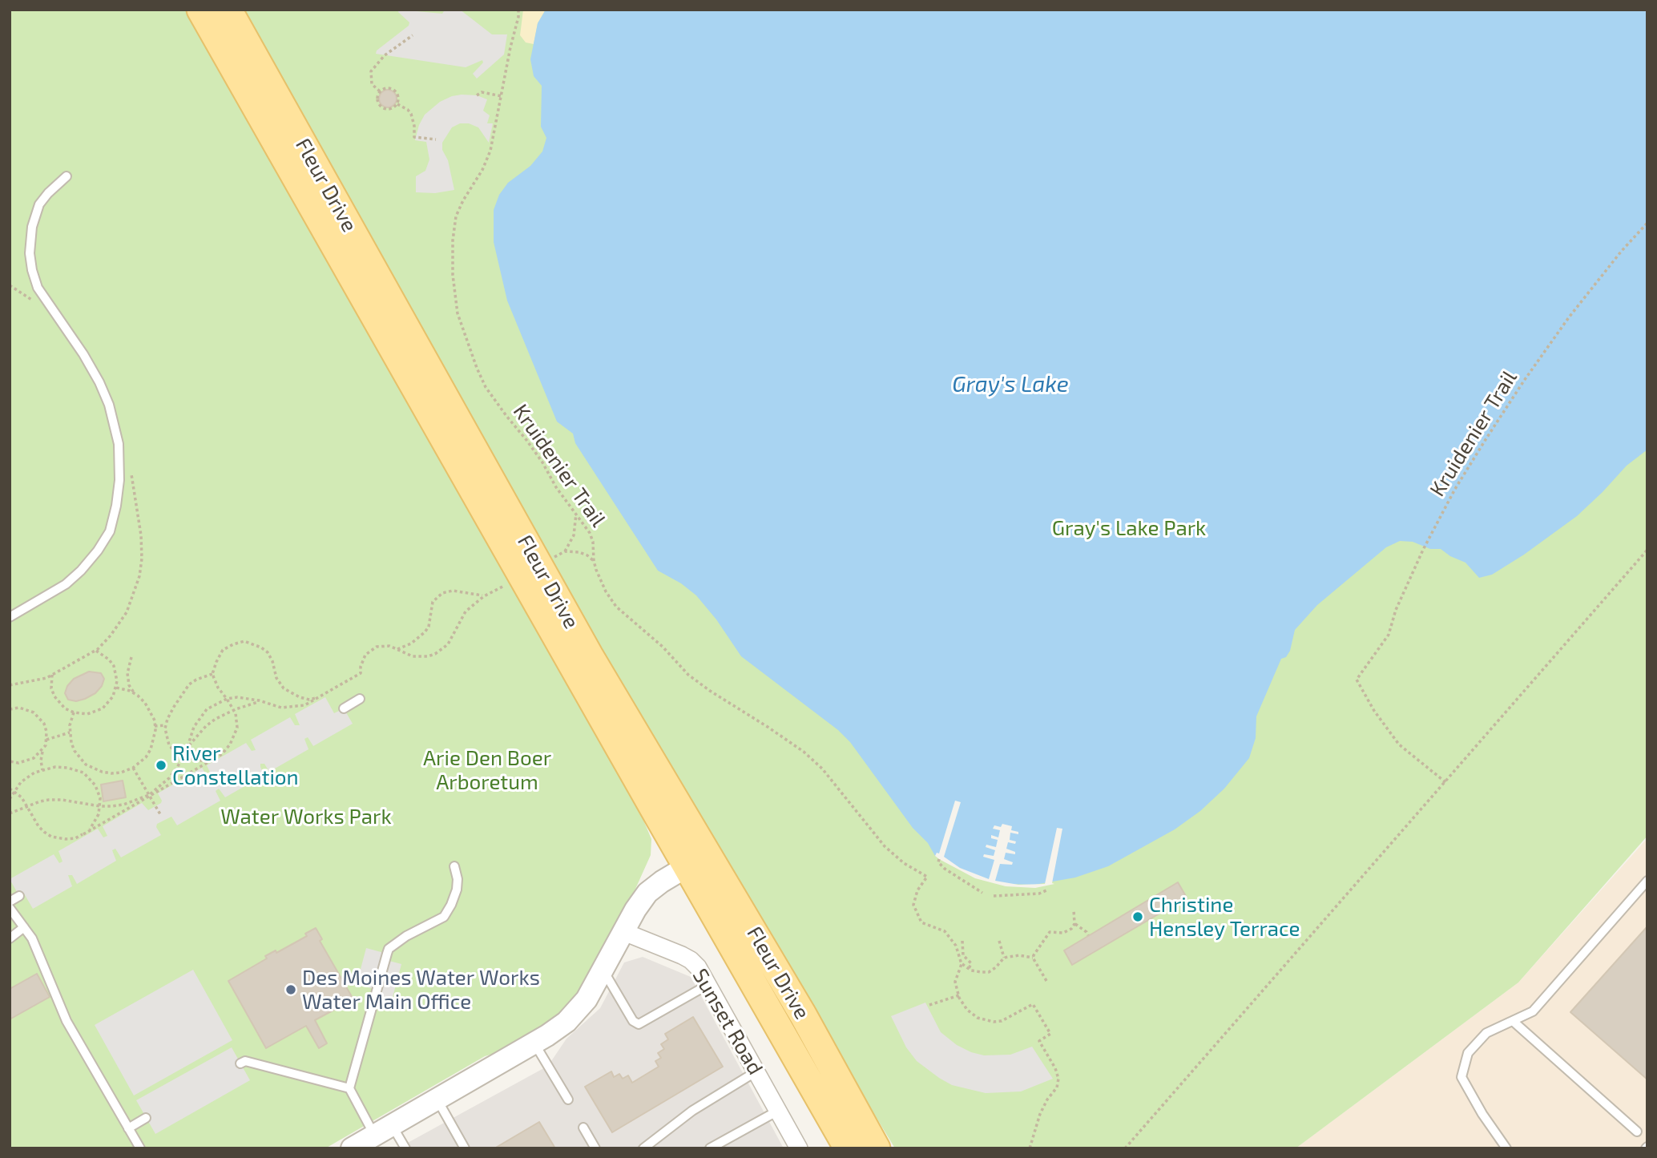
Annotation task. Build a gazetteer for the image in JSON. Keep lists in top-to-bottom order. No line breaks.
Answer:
{"streets":{"main road":["Fleur Drive"],"street":["Sunset Road"],"path":["Kruidenier Trail"]},"water":["Gray's Lake"],"parks":["Gray's Lake Park","Arie Den Boer Arboretum","Water Works Park"],"places":["River Constellation","Christine Hensley Terrace","Des Moines Water Works Water Main Office"]}
